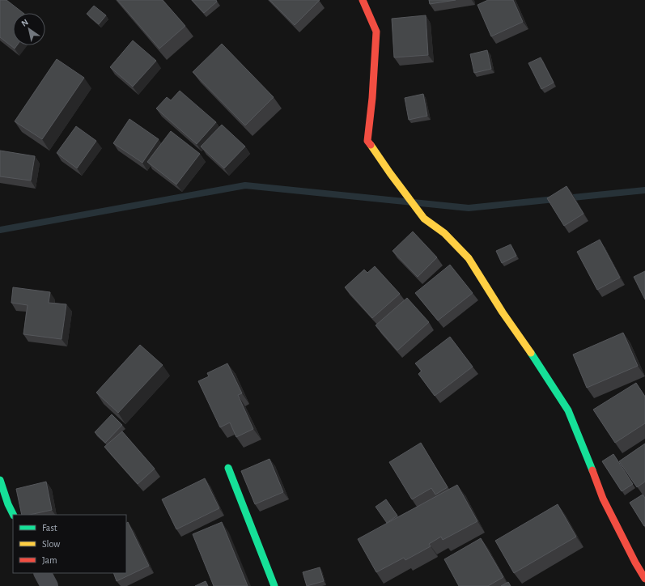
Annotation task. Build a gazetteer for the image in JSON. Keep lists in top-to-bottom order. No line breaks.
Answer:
{"legend":["Fast","Slow","Jam"],"north":"top left"}
